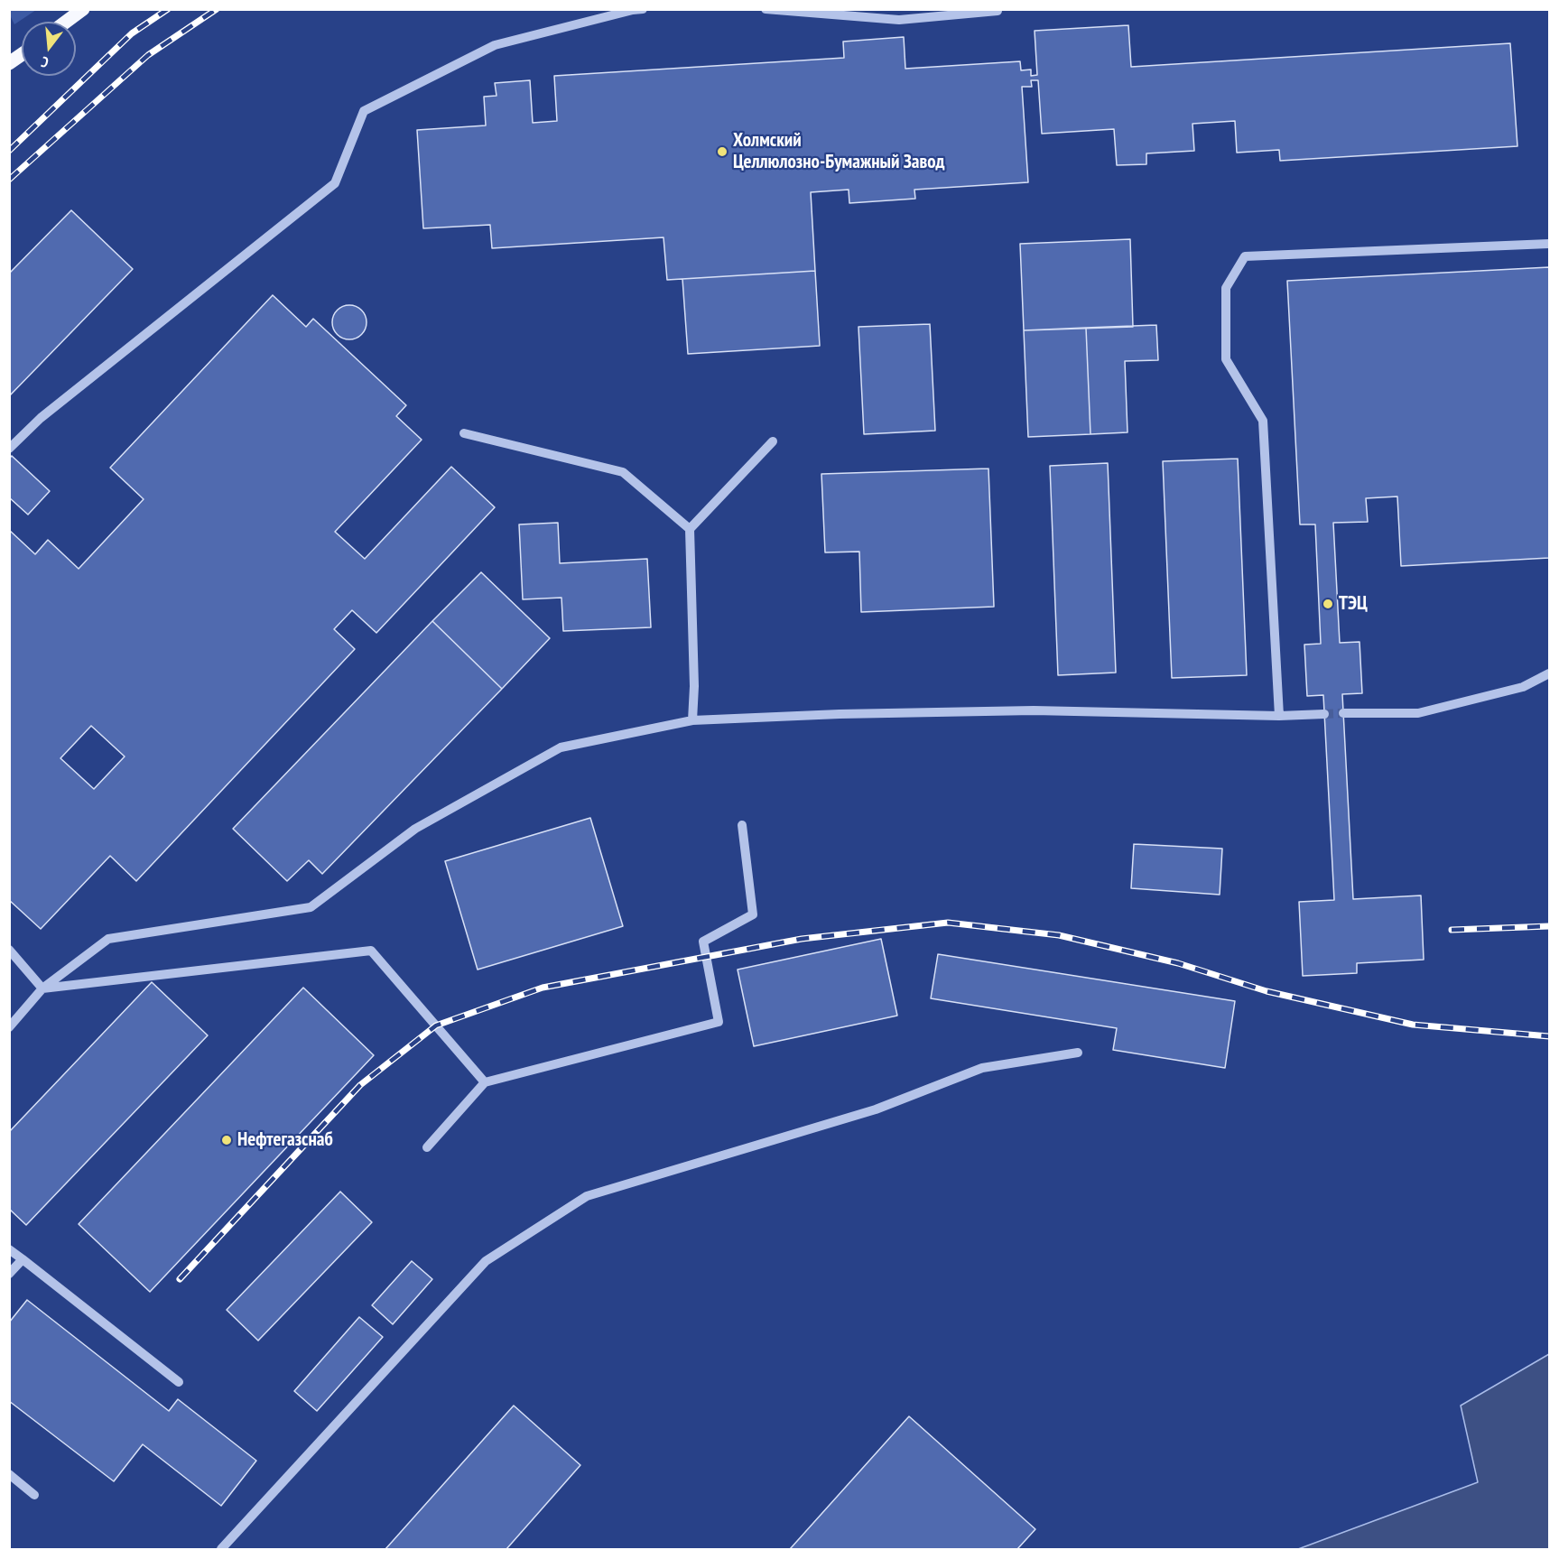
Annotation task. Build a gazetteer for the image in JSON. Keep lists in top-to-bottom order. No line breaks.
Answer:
{"places":["Холмский Целлюлозно-Бумажный Завод","ТЭЦ","Нефтегазснаб"],"north":"bottom"}
